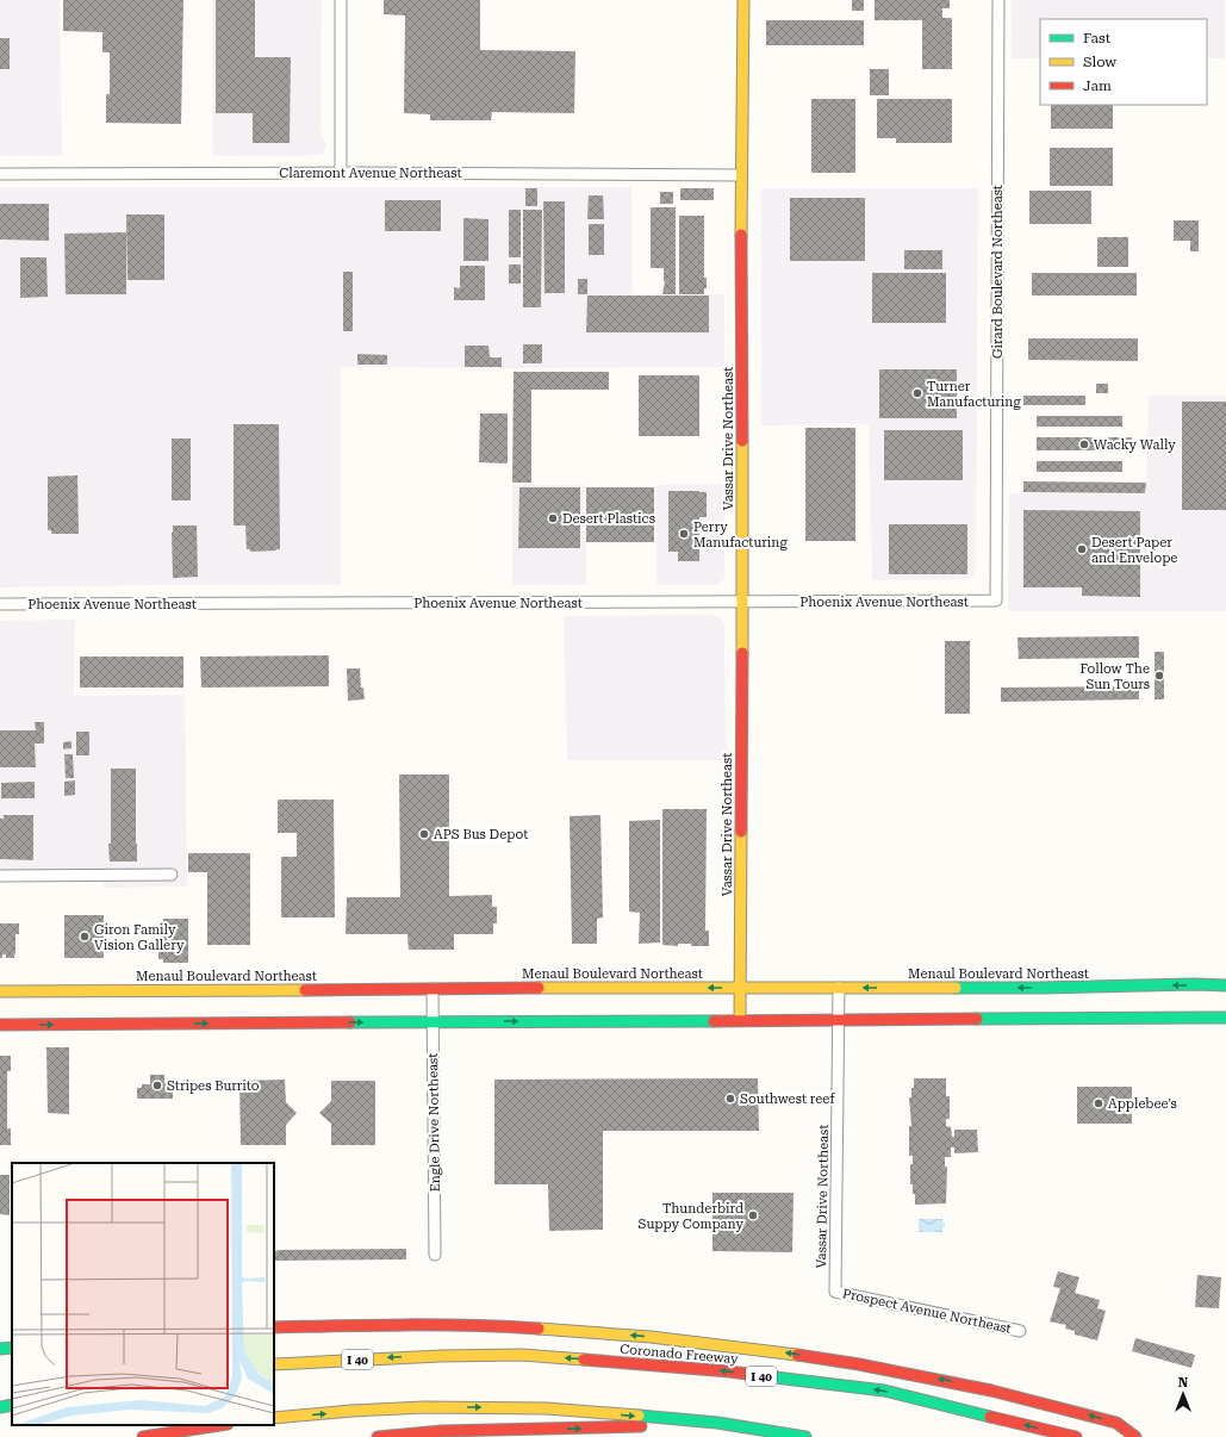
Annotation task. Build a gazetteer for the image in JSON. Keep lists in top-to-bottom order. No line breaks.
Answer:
{"streets":{"main road":["Vassar Drive Northeast","Menaul Boulevard Northeast","Coronado Freeway","I 40"],"street":["Claremont Avenue Northeast","Girard Boulevard Northeast","Phoenix Avenue Northeast","Engle Drive Northeast","Prospect Avenue Northeast"]},"crossings":[["Claremont Avenue Northeast","Vassar Drive Northeast"],["Girard Boulevard Northeast","Phoenix Avenue Northeast"],["Vassar Drive Northeast","Phoenix Avenue Northeast"],["Vassar Drive Northeast","Menaul Boulevard Northeast"],["Vassar Drive Northeast","Prospect Avenue Northeast"],["Menaul Boulevard Northeast","Engle Drive Northeast"]],"places":["Turner Manufacturing","Wacky Wally","Desert Plastics","Perry Manufacturing","Desert Paper and Envelope","Follow The Sun Tours","APS Bus Depot","Giron Family Vision Gallery","Stripes Burrito","Southwest reef","Applebee's","Thunderbird Suppy Company"],"legend":["Fast","Slow","Jam"],"north":"top"}
